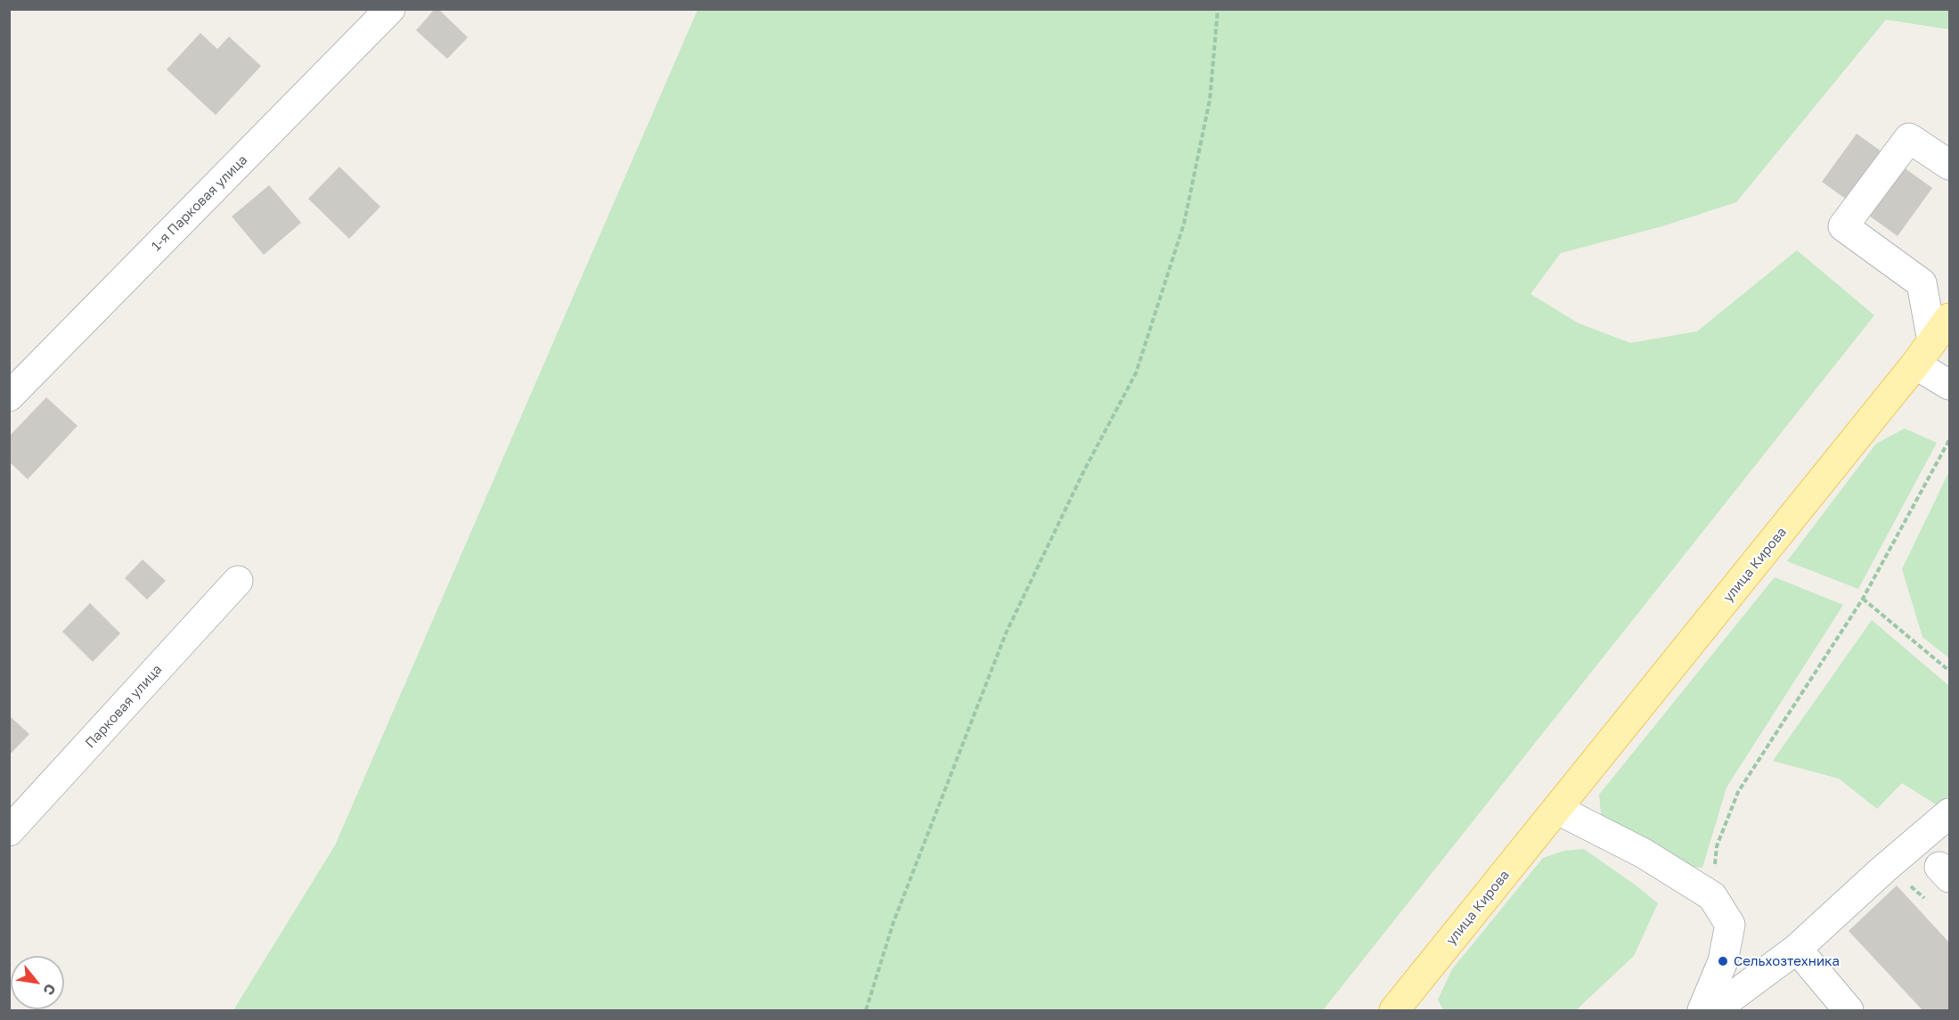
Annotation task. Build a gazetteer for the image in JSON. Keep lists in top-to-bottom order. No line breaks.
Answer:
{"streets":{"main road":["улица Кирова"],"street":["1-я Парковая улица","Парковая улица"]},"places":["Сельхозтехника"],"north":"bottom right"}
